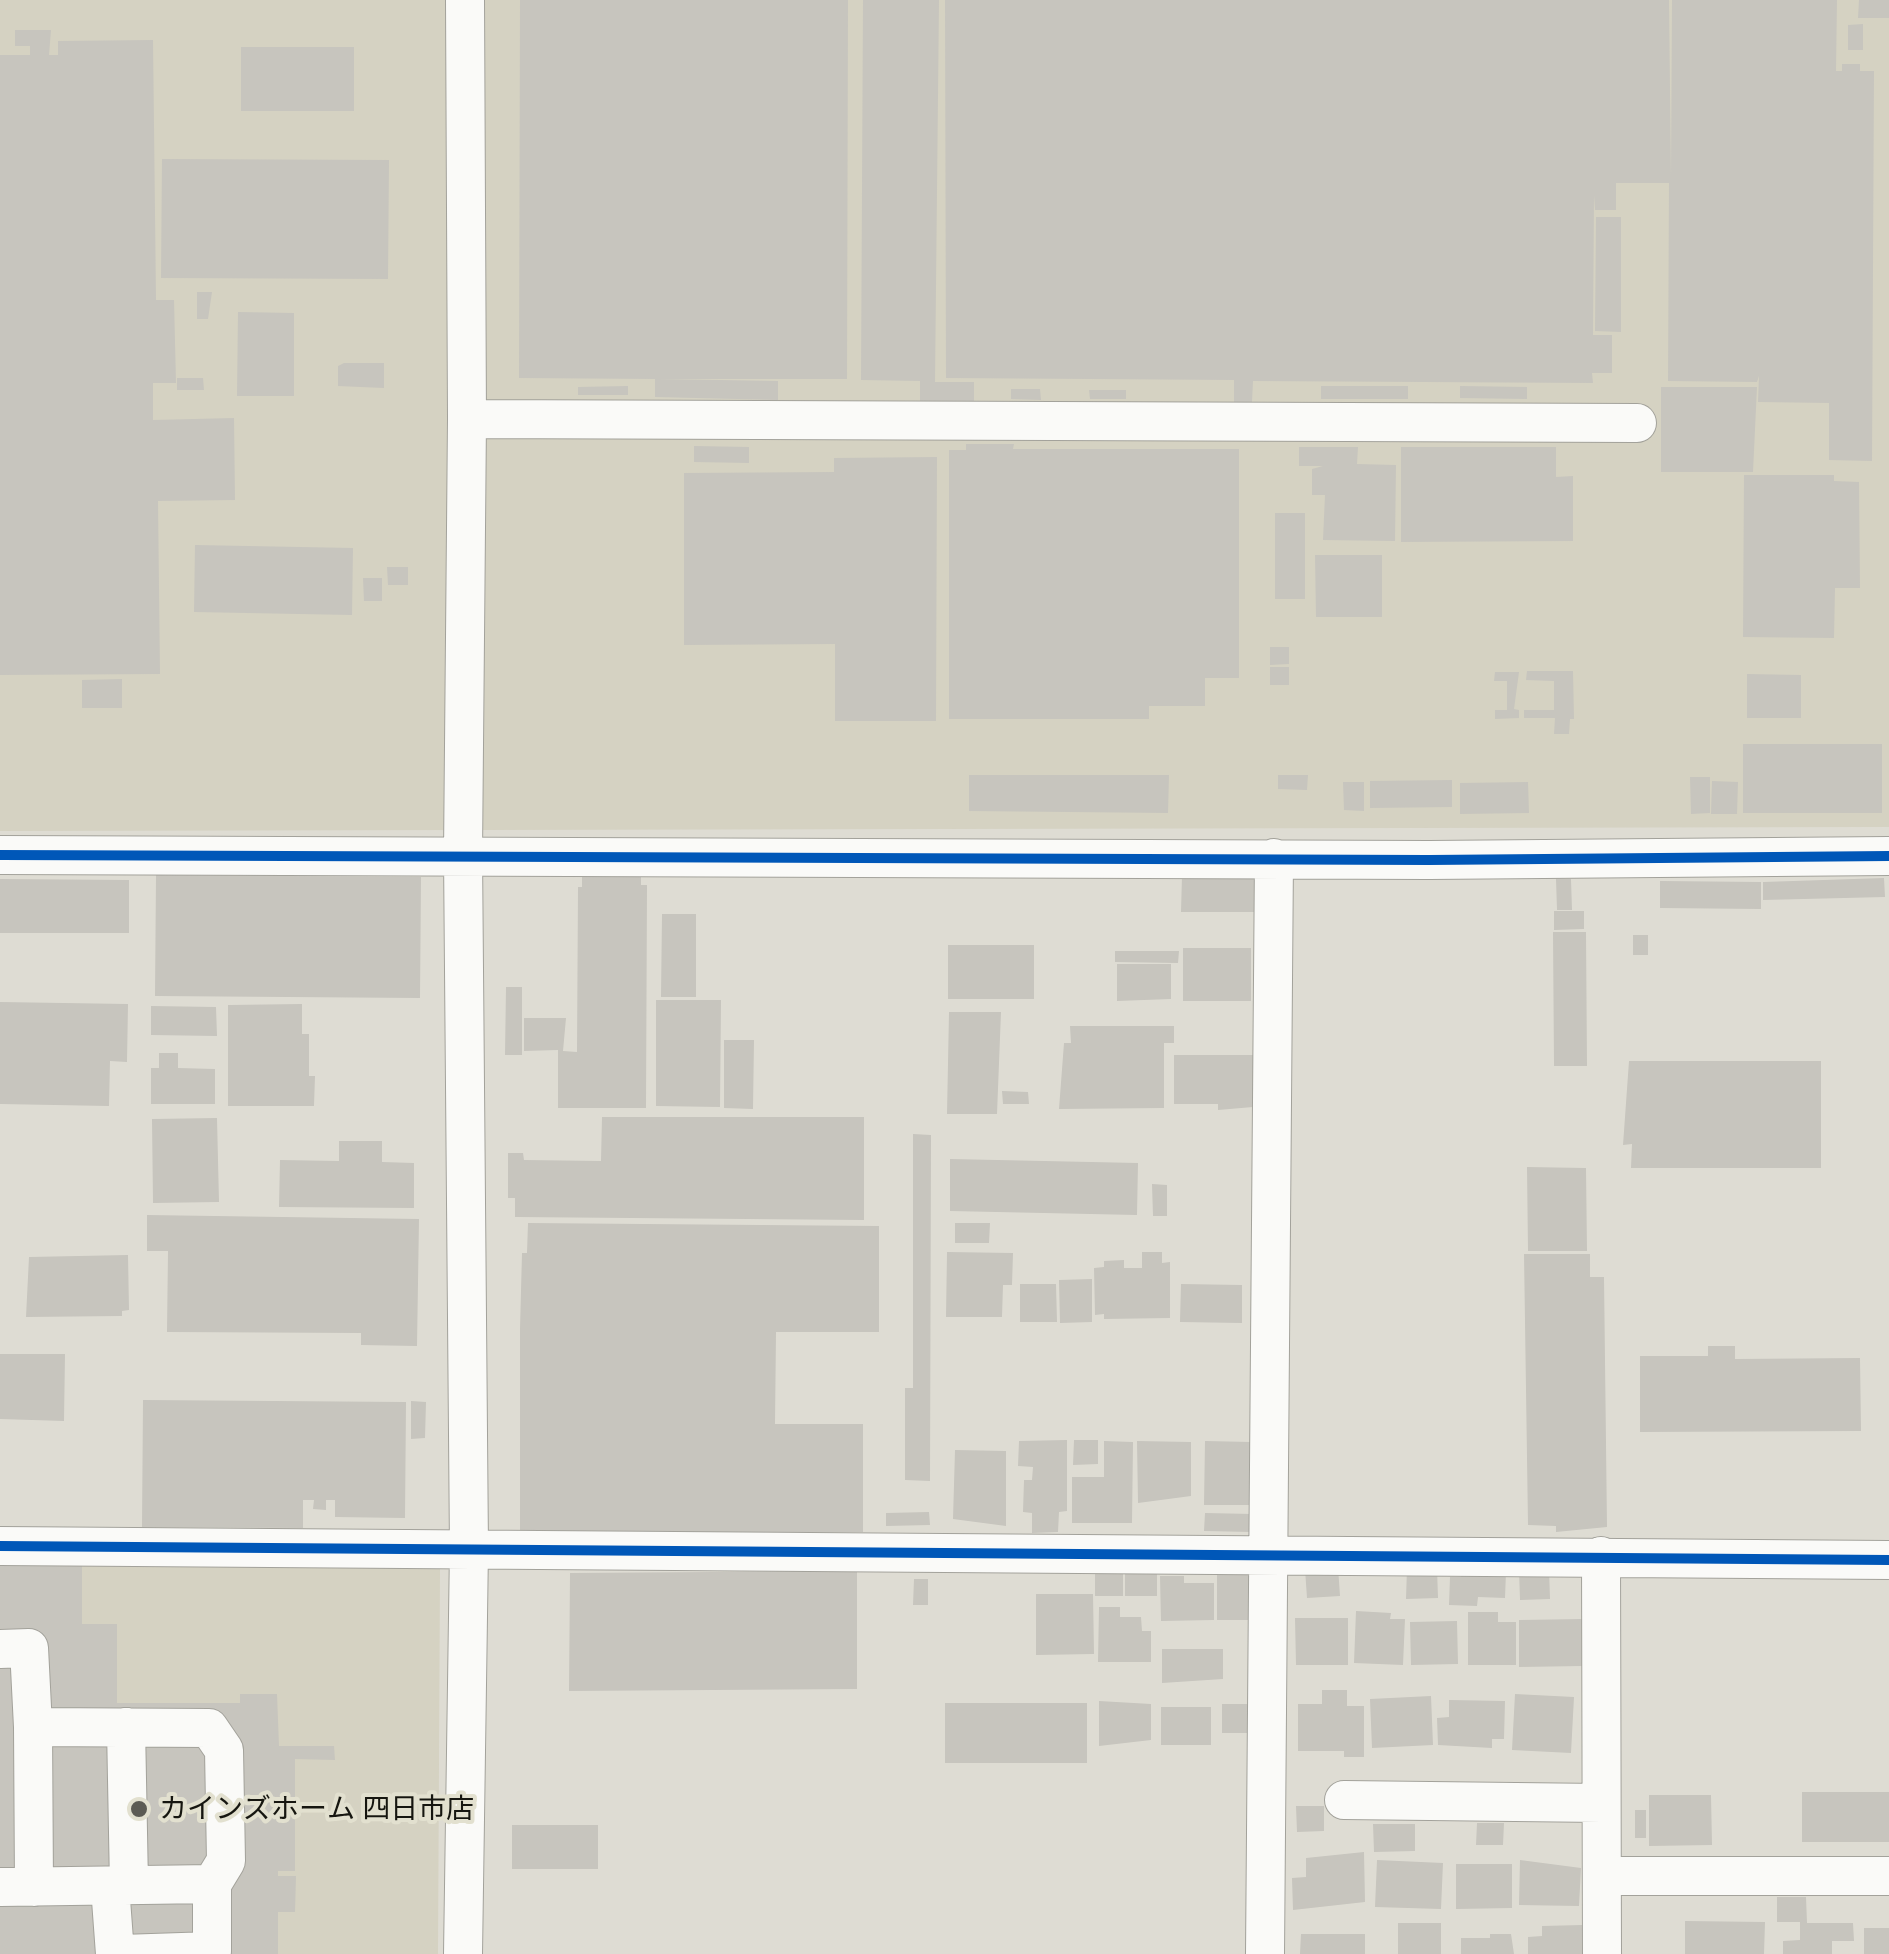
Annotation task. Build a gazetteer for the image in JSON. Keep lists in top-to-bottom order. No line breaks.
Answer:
{"places":["カインズホーム 四日市店"]}
